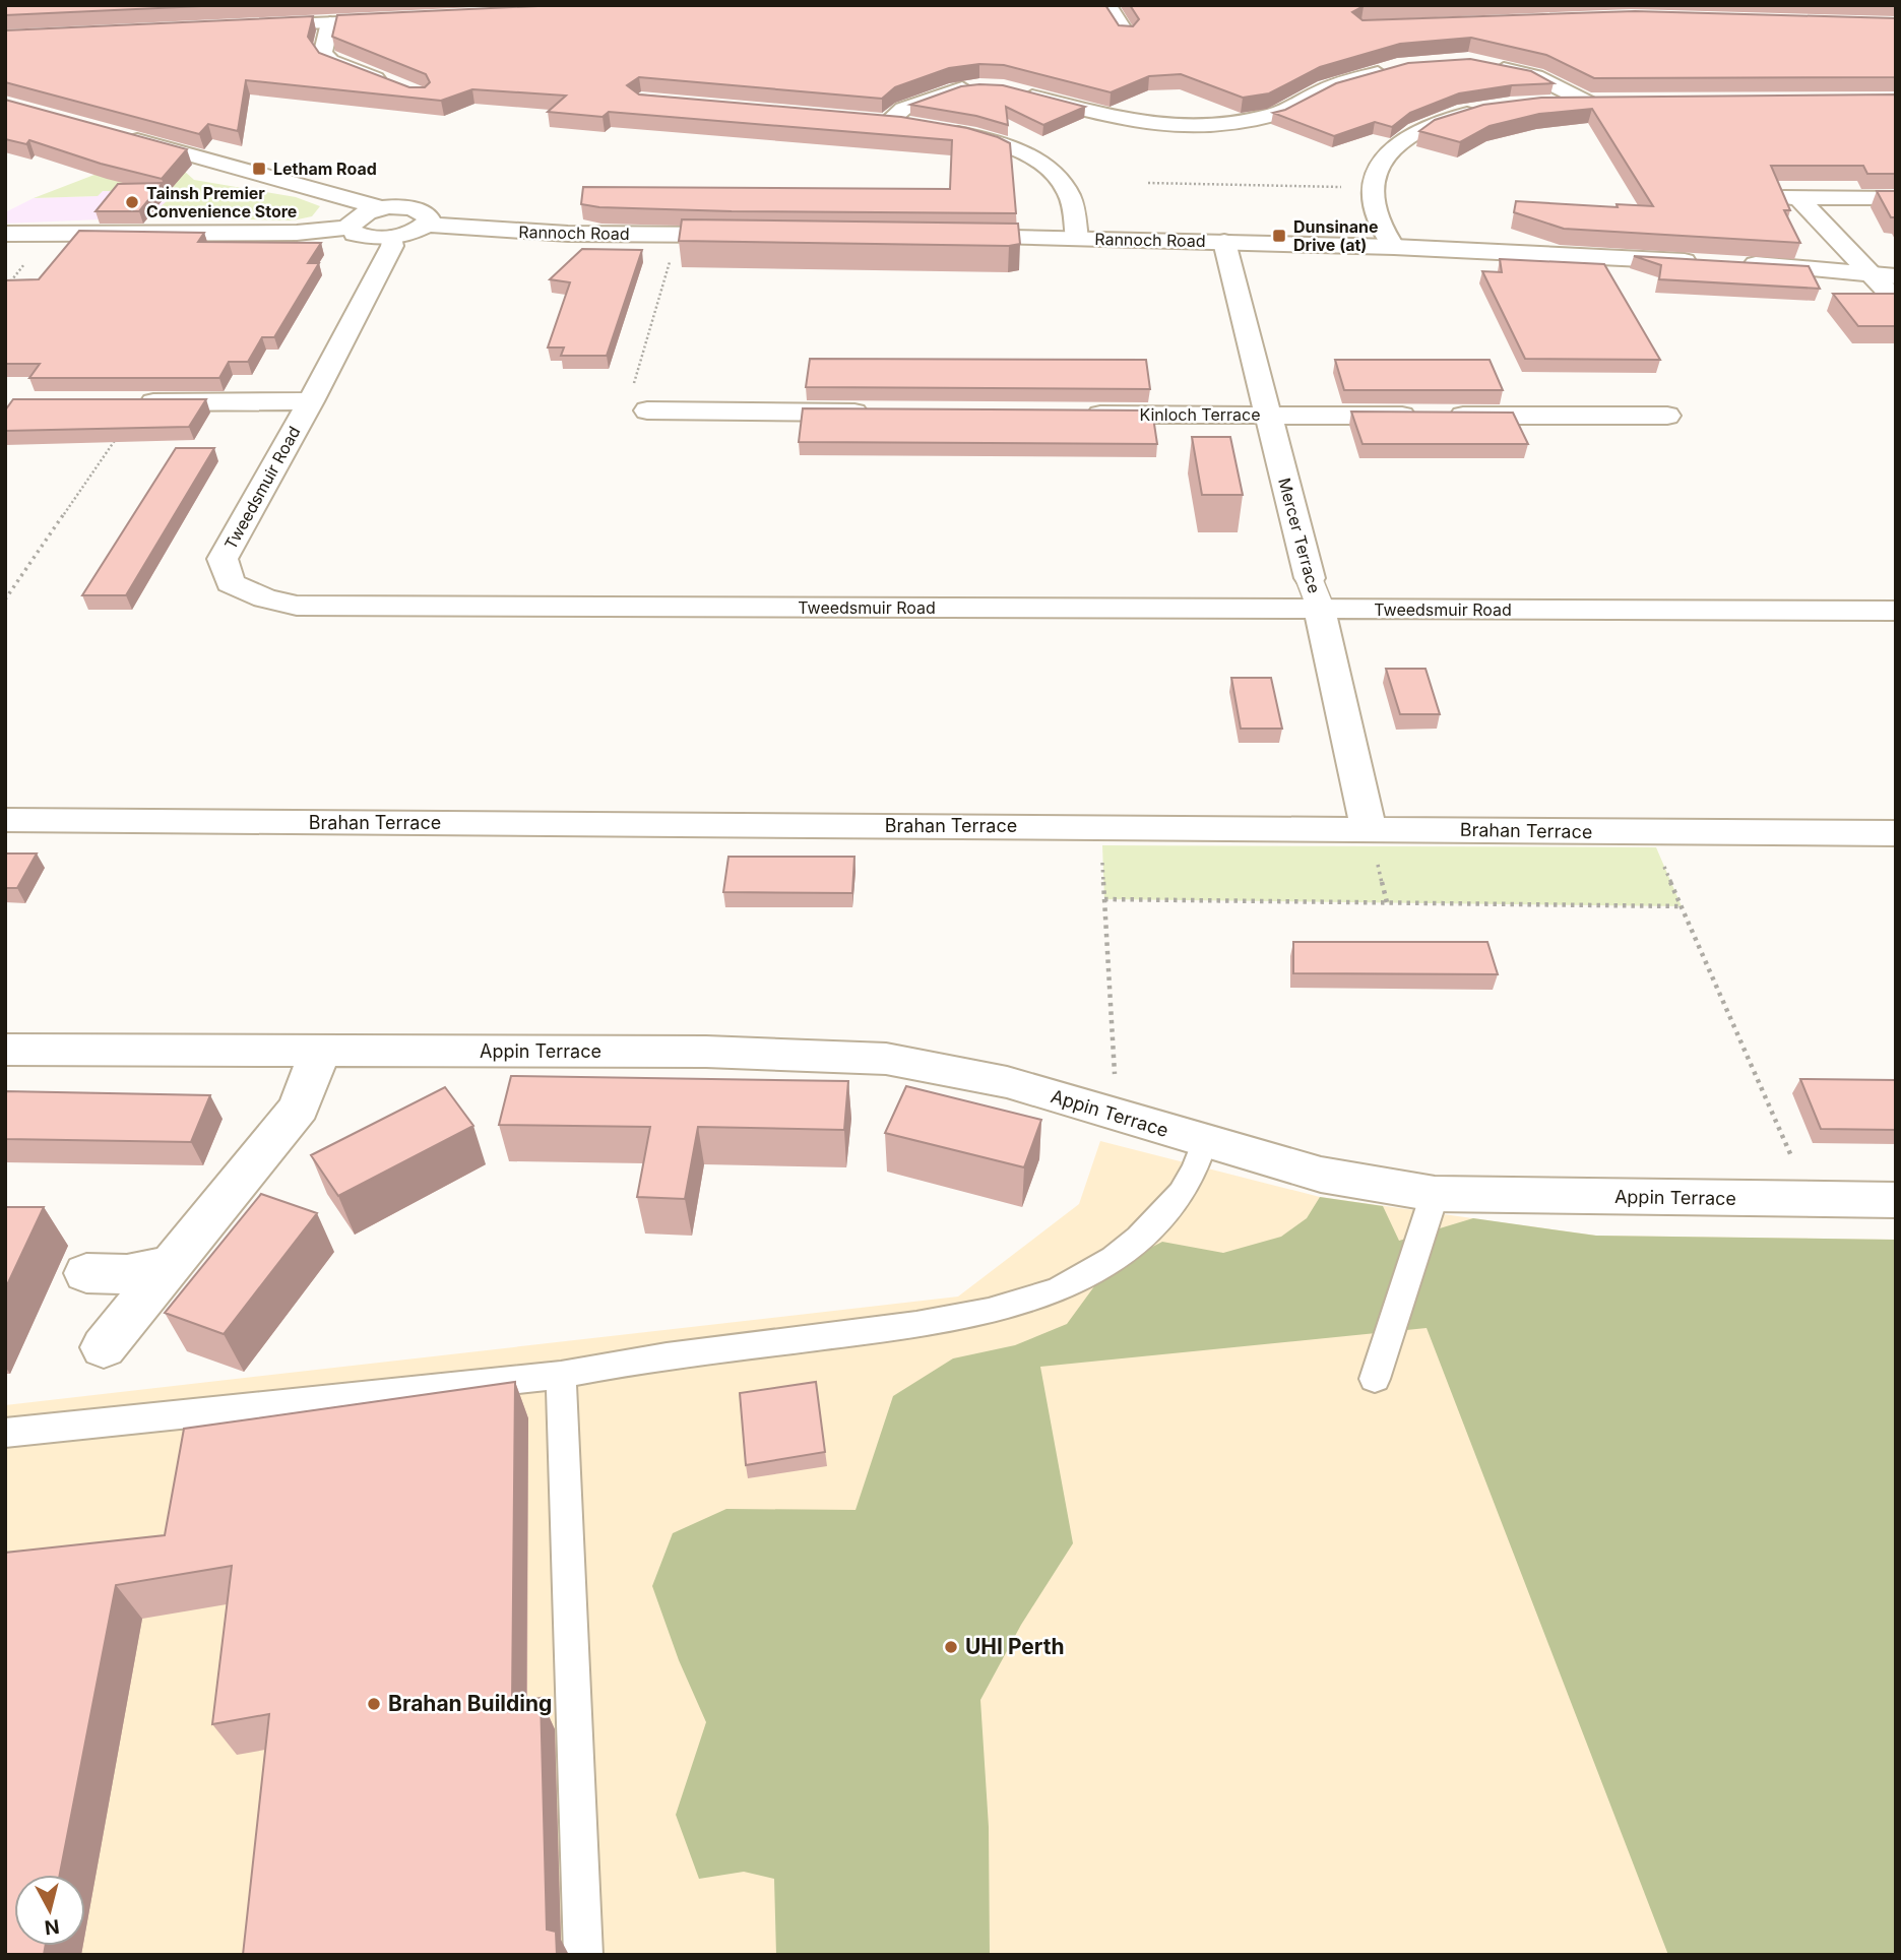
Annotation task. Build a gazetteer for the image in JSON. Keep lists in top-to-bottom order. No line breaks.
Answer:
{"streets":{"street":["Rannoch Road","Kinloch Terrace","Tweedsmuir Road","Mercer Terrace","Brahan Terrace","Appin Terrace"]},"crossings":[["Rannoch Road","Tweedsmuir Road"],["Rannoch Road","Mercer Terrace"],["Kinloch Terrace","Mercer Terrace"],["Tweedsmuir Road","Mercer Terrace"],["Mercer Terrace","Brahan Terrace"]],"places":{"transit":["Letham Road","Dunsinane Drive (at)"],"other":["Tainsh Premier Convenience Store","UHI Perth","Brahan Building"]},"north":"bottom"}
